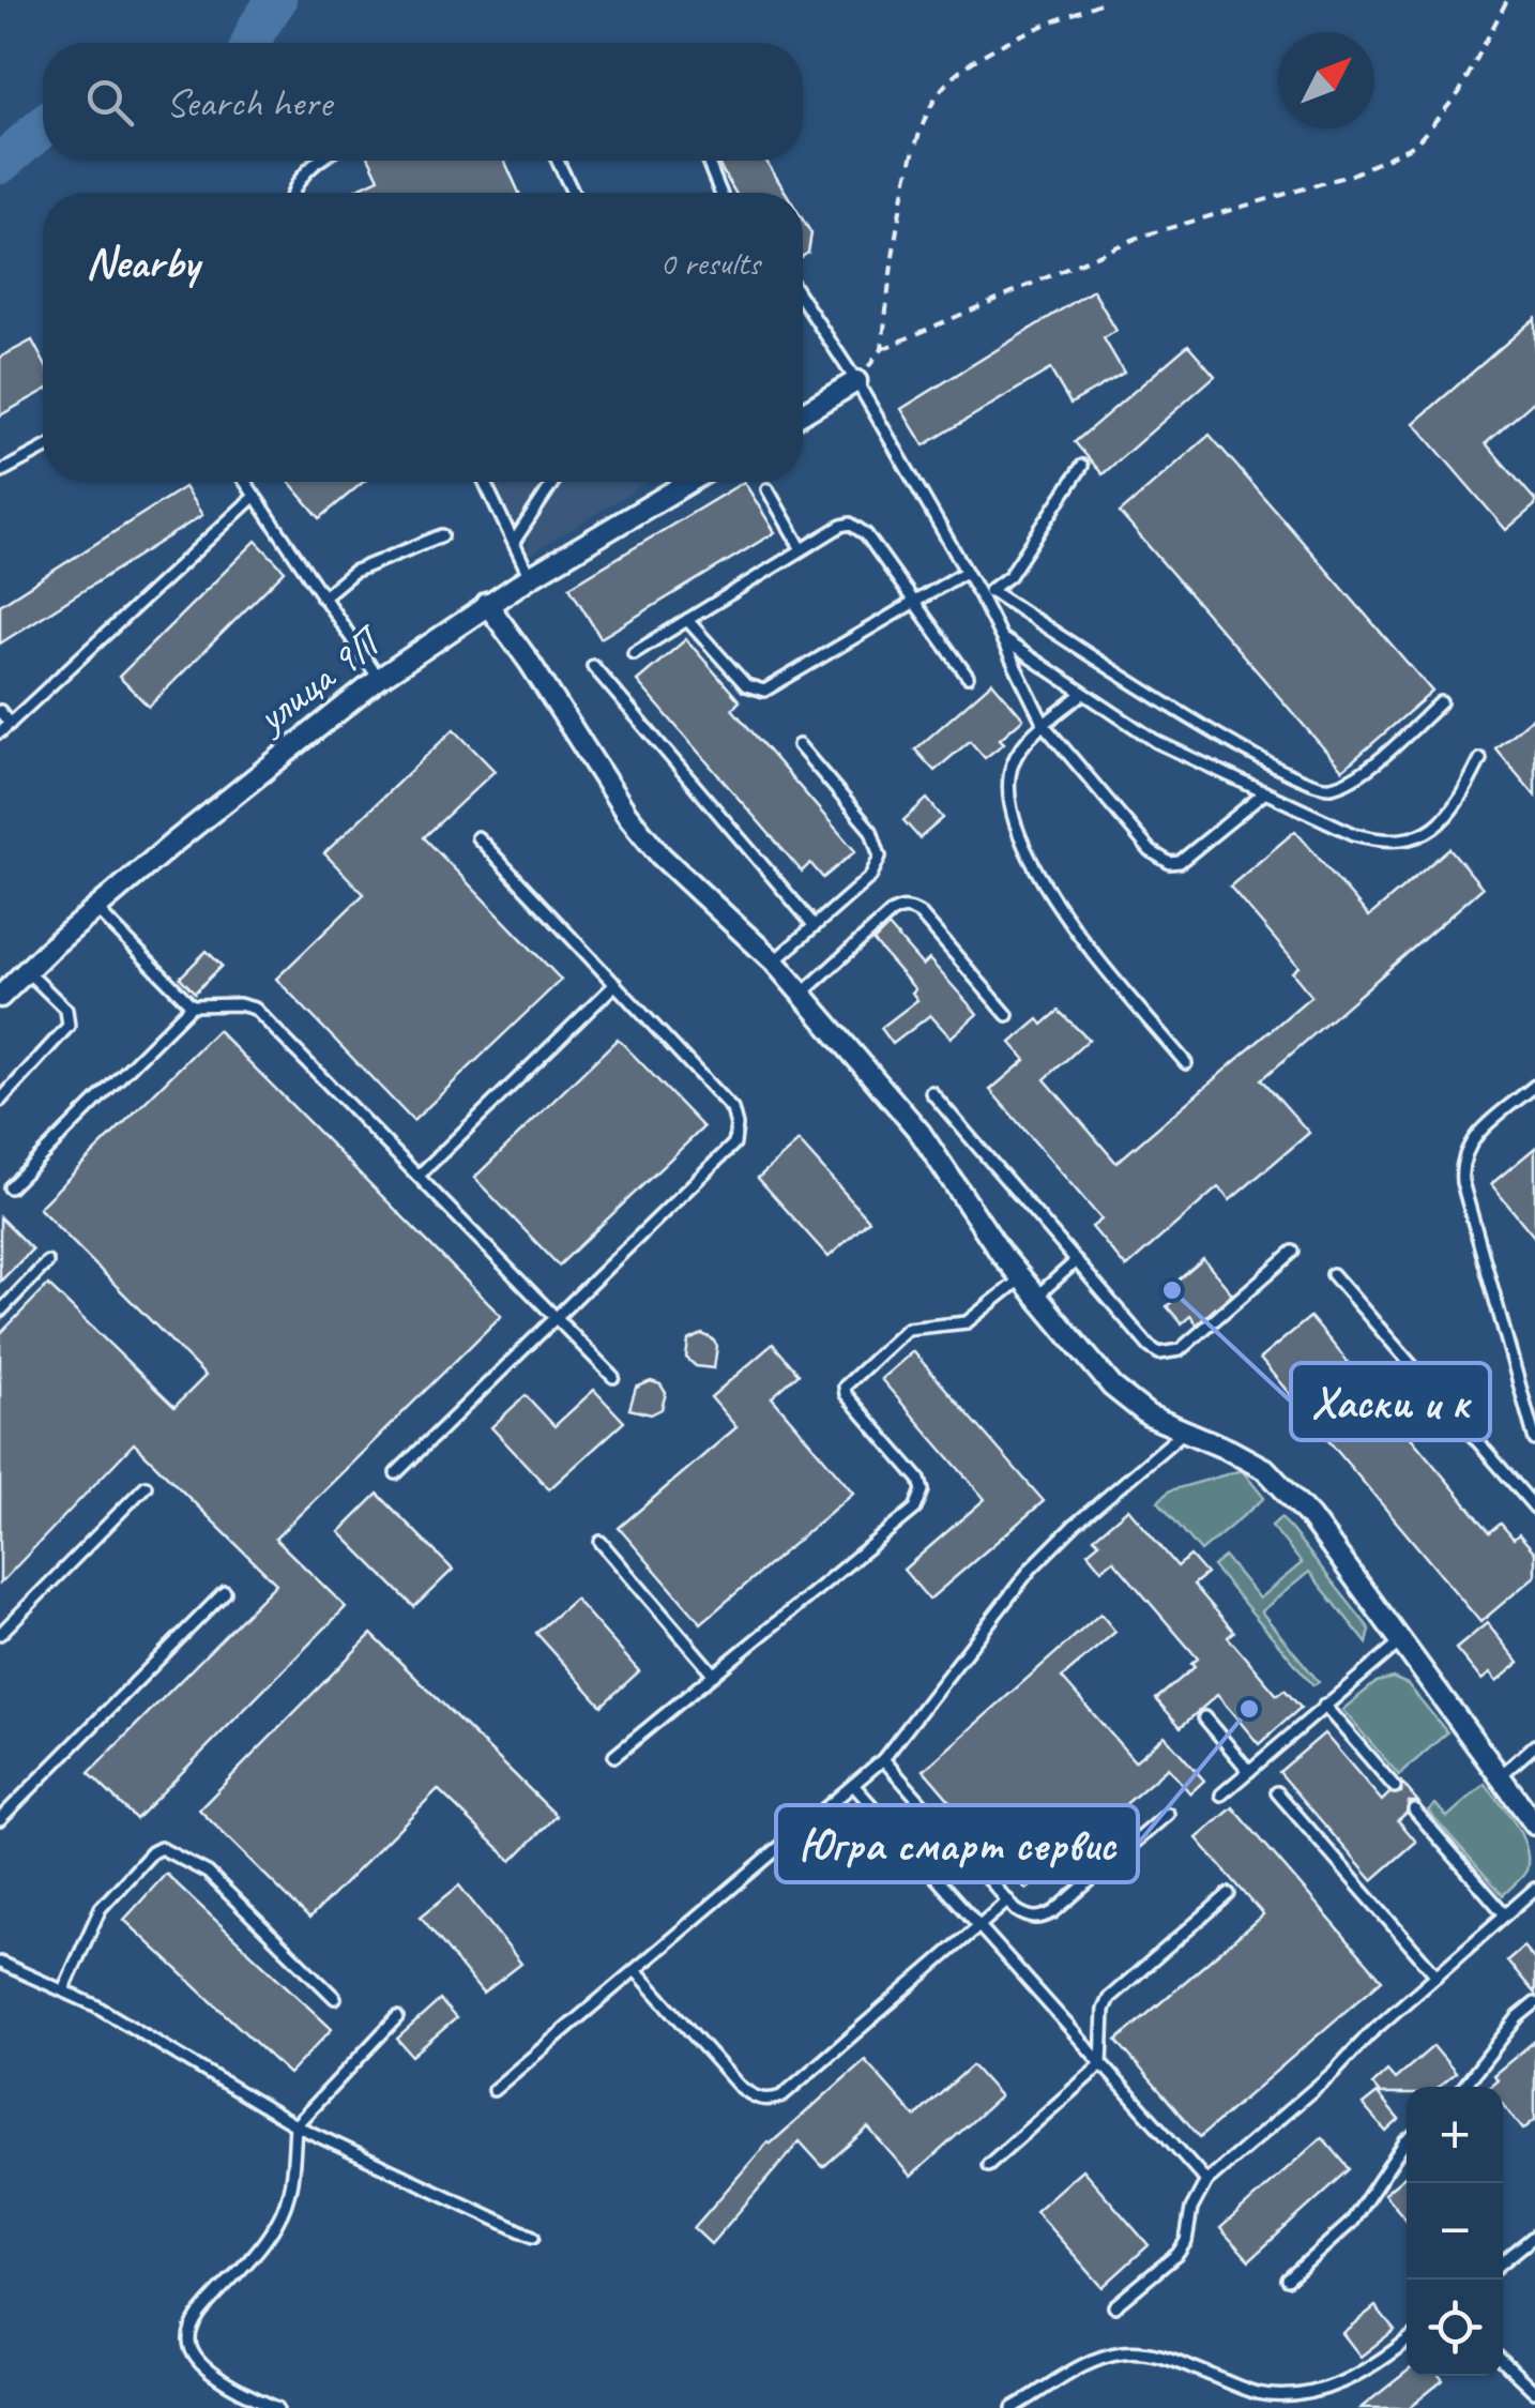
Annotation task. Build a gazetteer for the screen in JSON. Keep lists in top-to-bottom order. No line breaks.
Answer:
{"streets":{"street":["улица 9П"]},"places":["Хаски и к","Югра смарт сервис"],"north":"top right","page":{"search":"Search here","heading":["Nearby","0 results"],"map_buttons":["+","−"]}}
